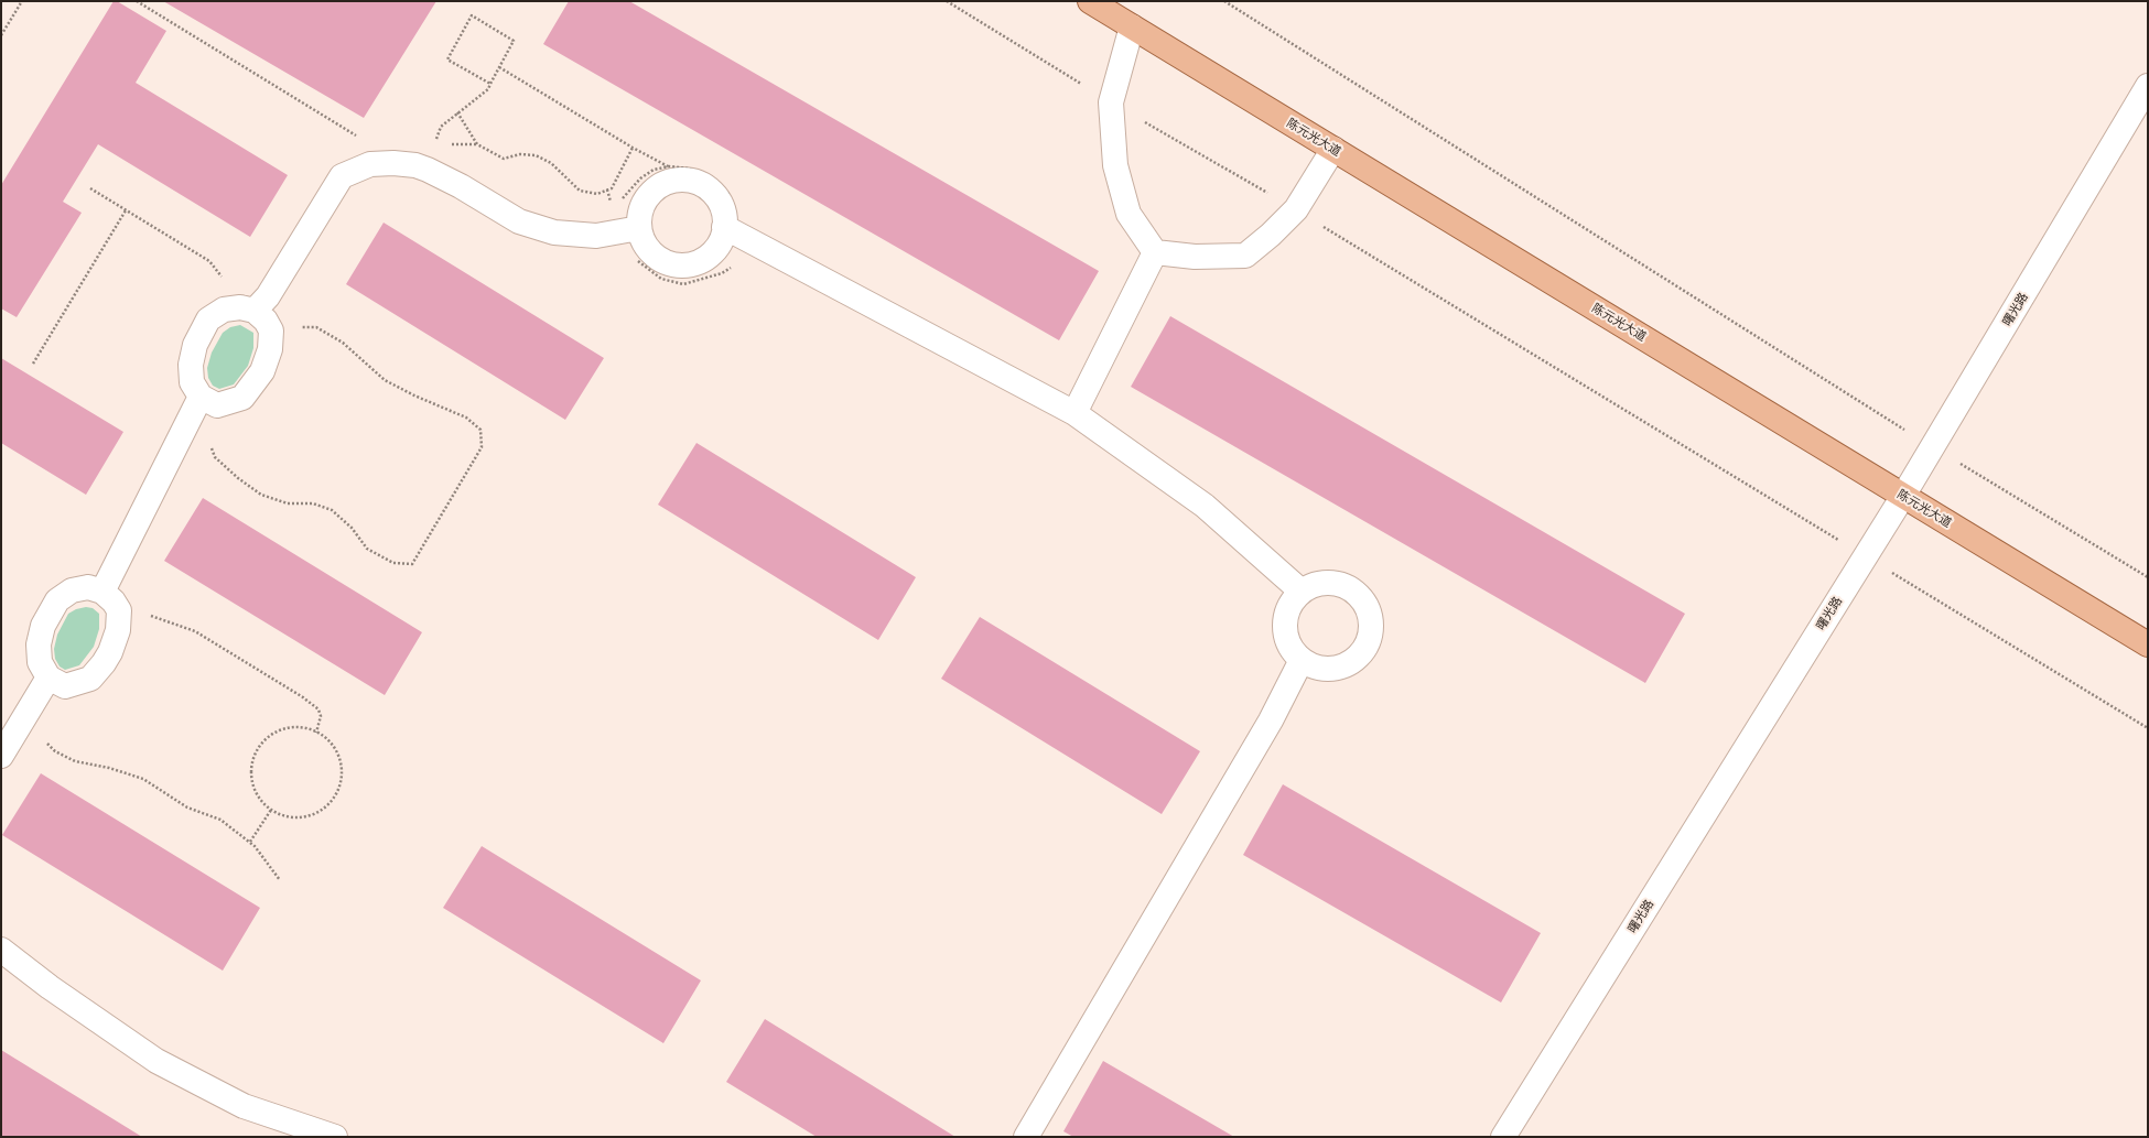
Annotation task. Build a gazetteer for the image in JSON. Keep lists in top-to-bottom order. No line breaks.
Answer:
{"streets":{"main road":["陈元光大道"],"street":["曙光路"]},"crossings":[["陈元光大道","曙光路"]]}
